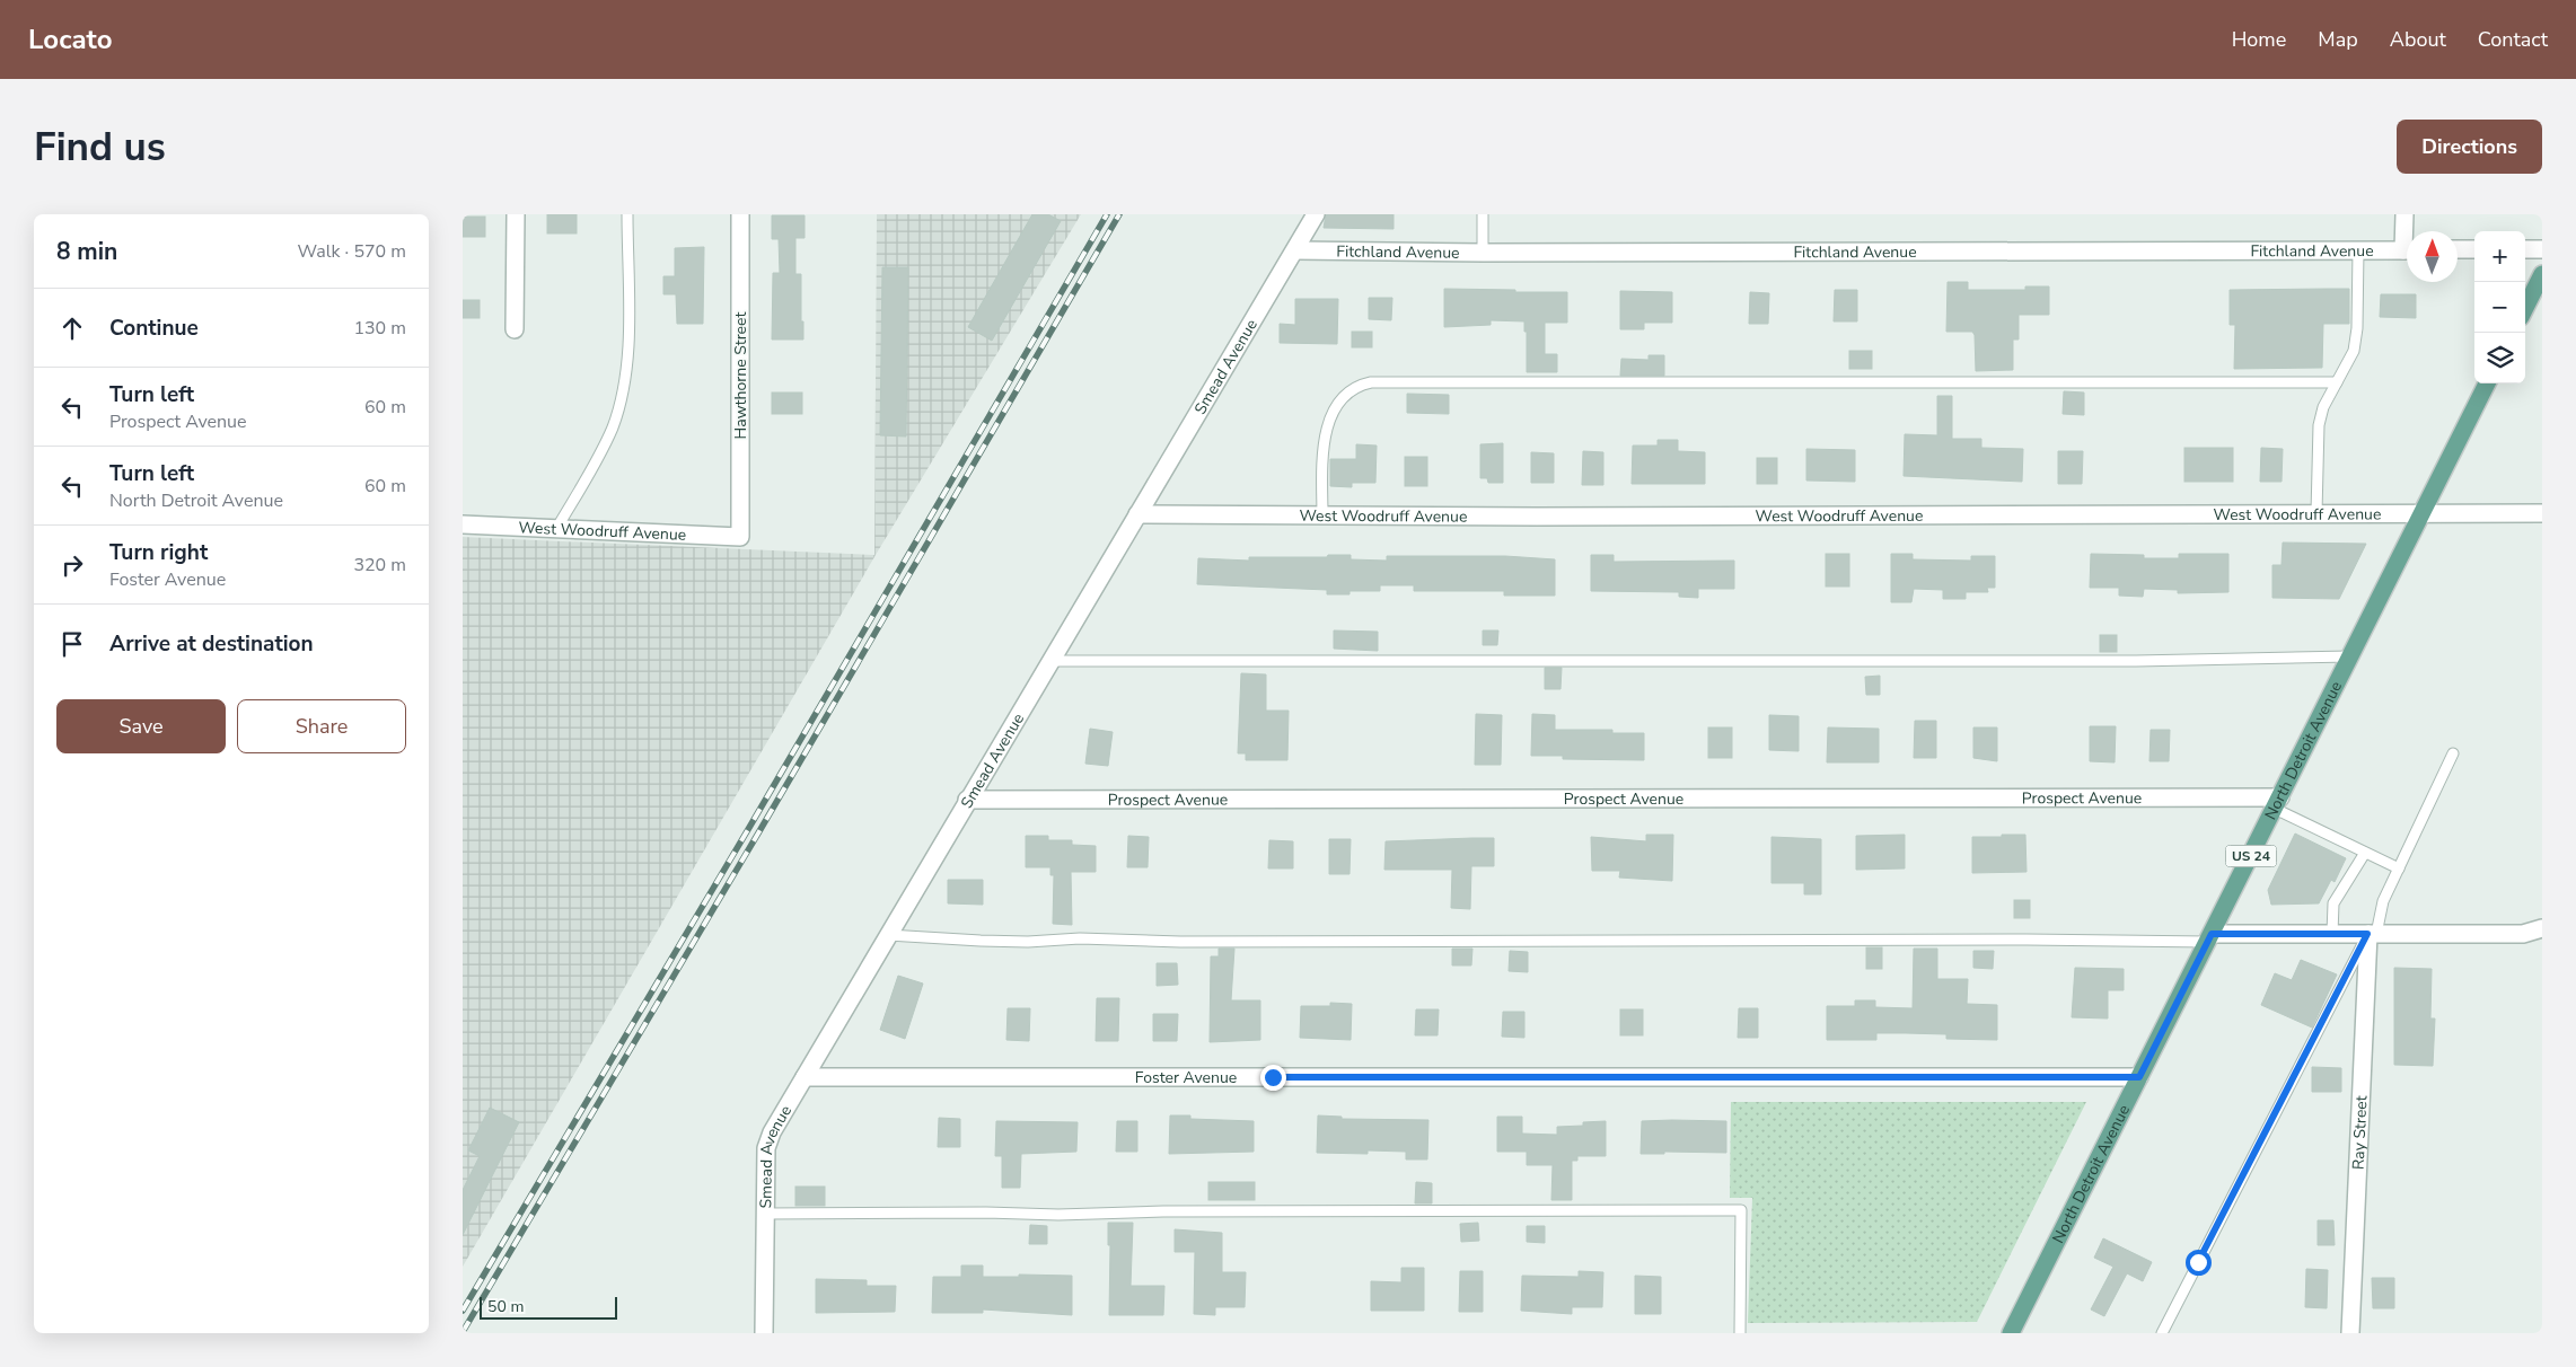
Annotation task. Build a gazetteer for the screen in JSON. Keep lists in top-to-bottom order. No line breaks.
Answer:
{"streets":{"main road":["North Detroit Avenue","US 24"],"street":["Fitchland Avenue","Smead Avenue","Hawthorne Street","West Woodruff Avenue","Prospect Avenue","Foster Avenue","Ray Street"]},"crossings":[["Fitchland Avenue","Smead Avenue"],["Smead Avenue","West Woodruff Avenue"],["Smead Avenue","Prospect Avenue"],["Smead Avenue","Foster Avenue"],["Hawthorne Street","West Woodruff Avenue"],["West Woodruff Avenue","North Detroit Avenue"],["North Detroit Avenue","Prospect Avenue"],["North Detroit Avenue","Foster Avenue"]],"scale_bar":"50 m","north":"top","page":{"header":"Locato","nav":["Home","Map","About","Contact"],"buttons":["Directions",["Save","Share"]],"title":"Find us","heading":["8 min","Walk · 570 m"],"map_buttons":["+","−"],"list":[["Continue","130 m"],["Turn left","Prospect Avenue","60 m"],["Turn left","North Detroit Avenue","60 m"],["Turn right","Foster Avenue","320 m"],"Arrive at destination"],"scale":"50 m"}}
